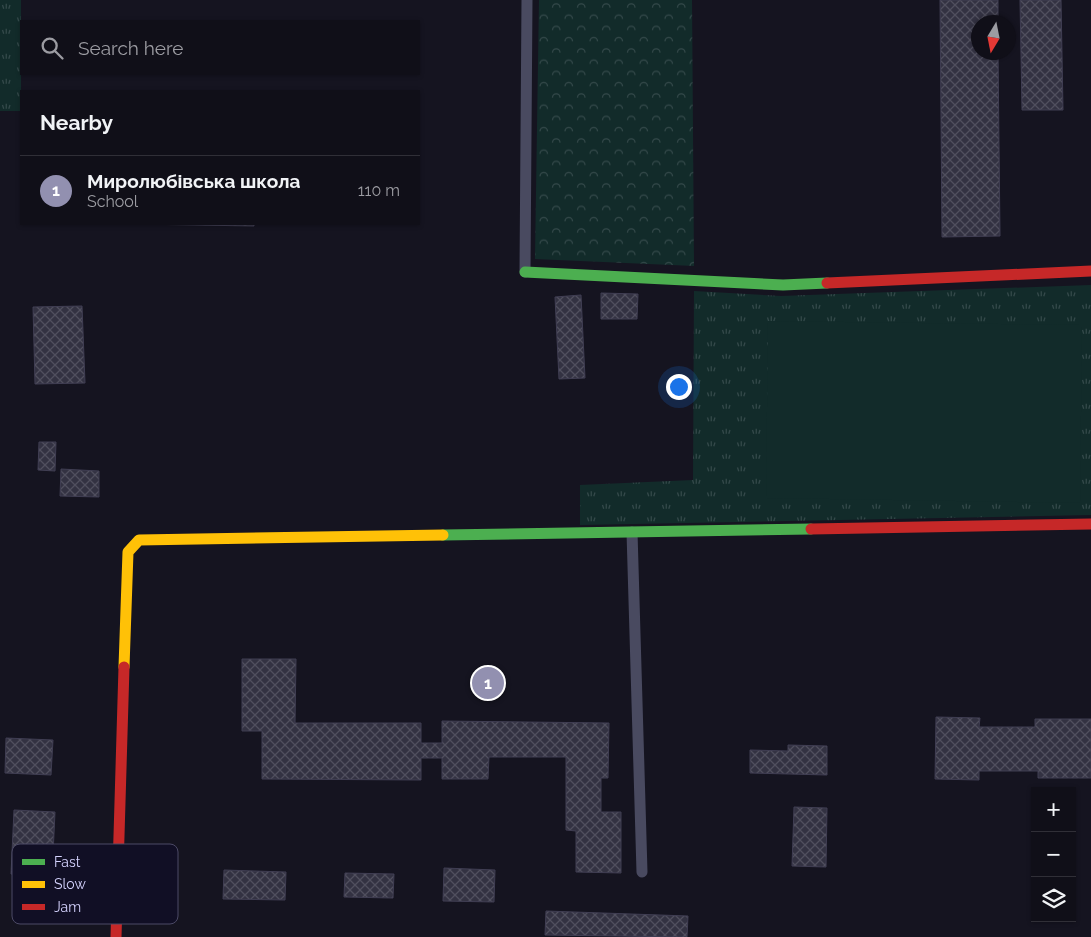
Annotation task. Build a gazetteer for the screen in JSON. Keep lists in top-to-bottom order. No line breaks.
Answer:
{"legend":["Fast","Slow","Jam"],"north":"bottom","page":{"search":"Search here","heading":"Nearby","list":[{"mark":"1","name":"Миролюбівська школа","note":"School","value":"110 m"}],"pins":"1","map_buttons":["+","−"]}}
